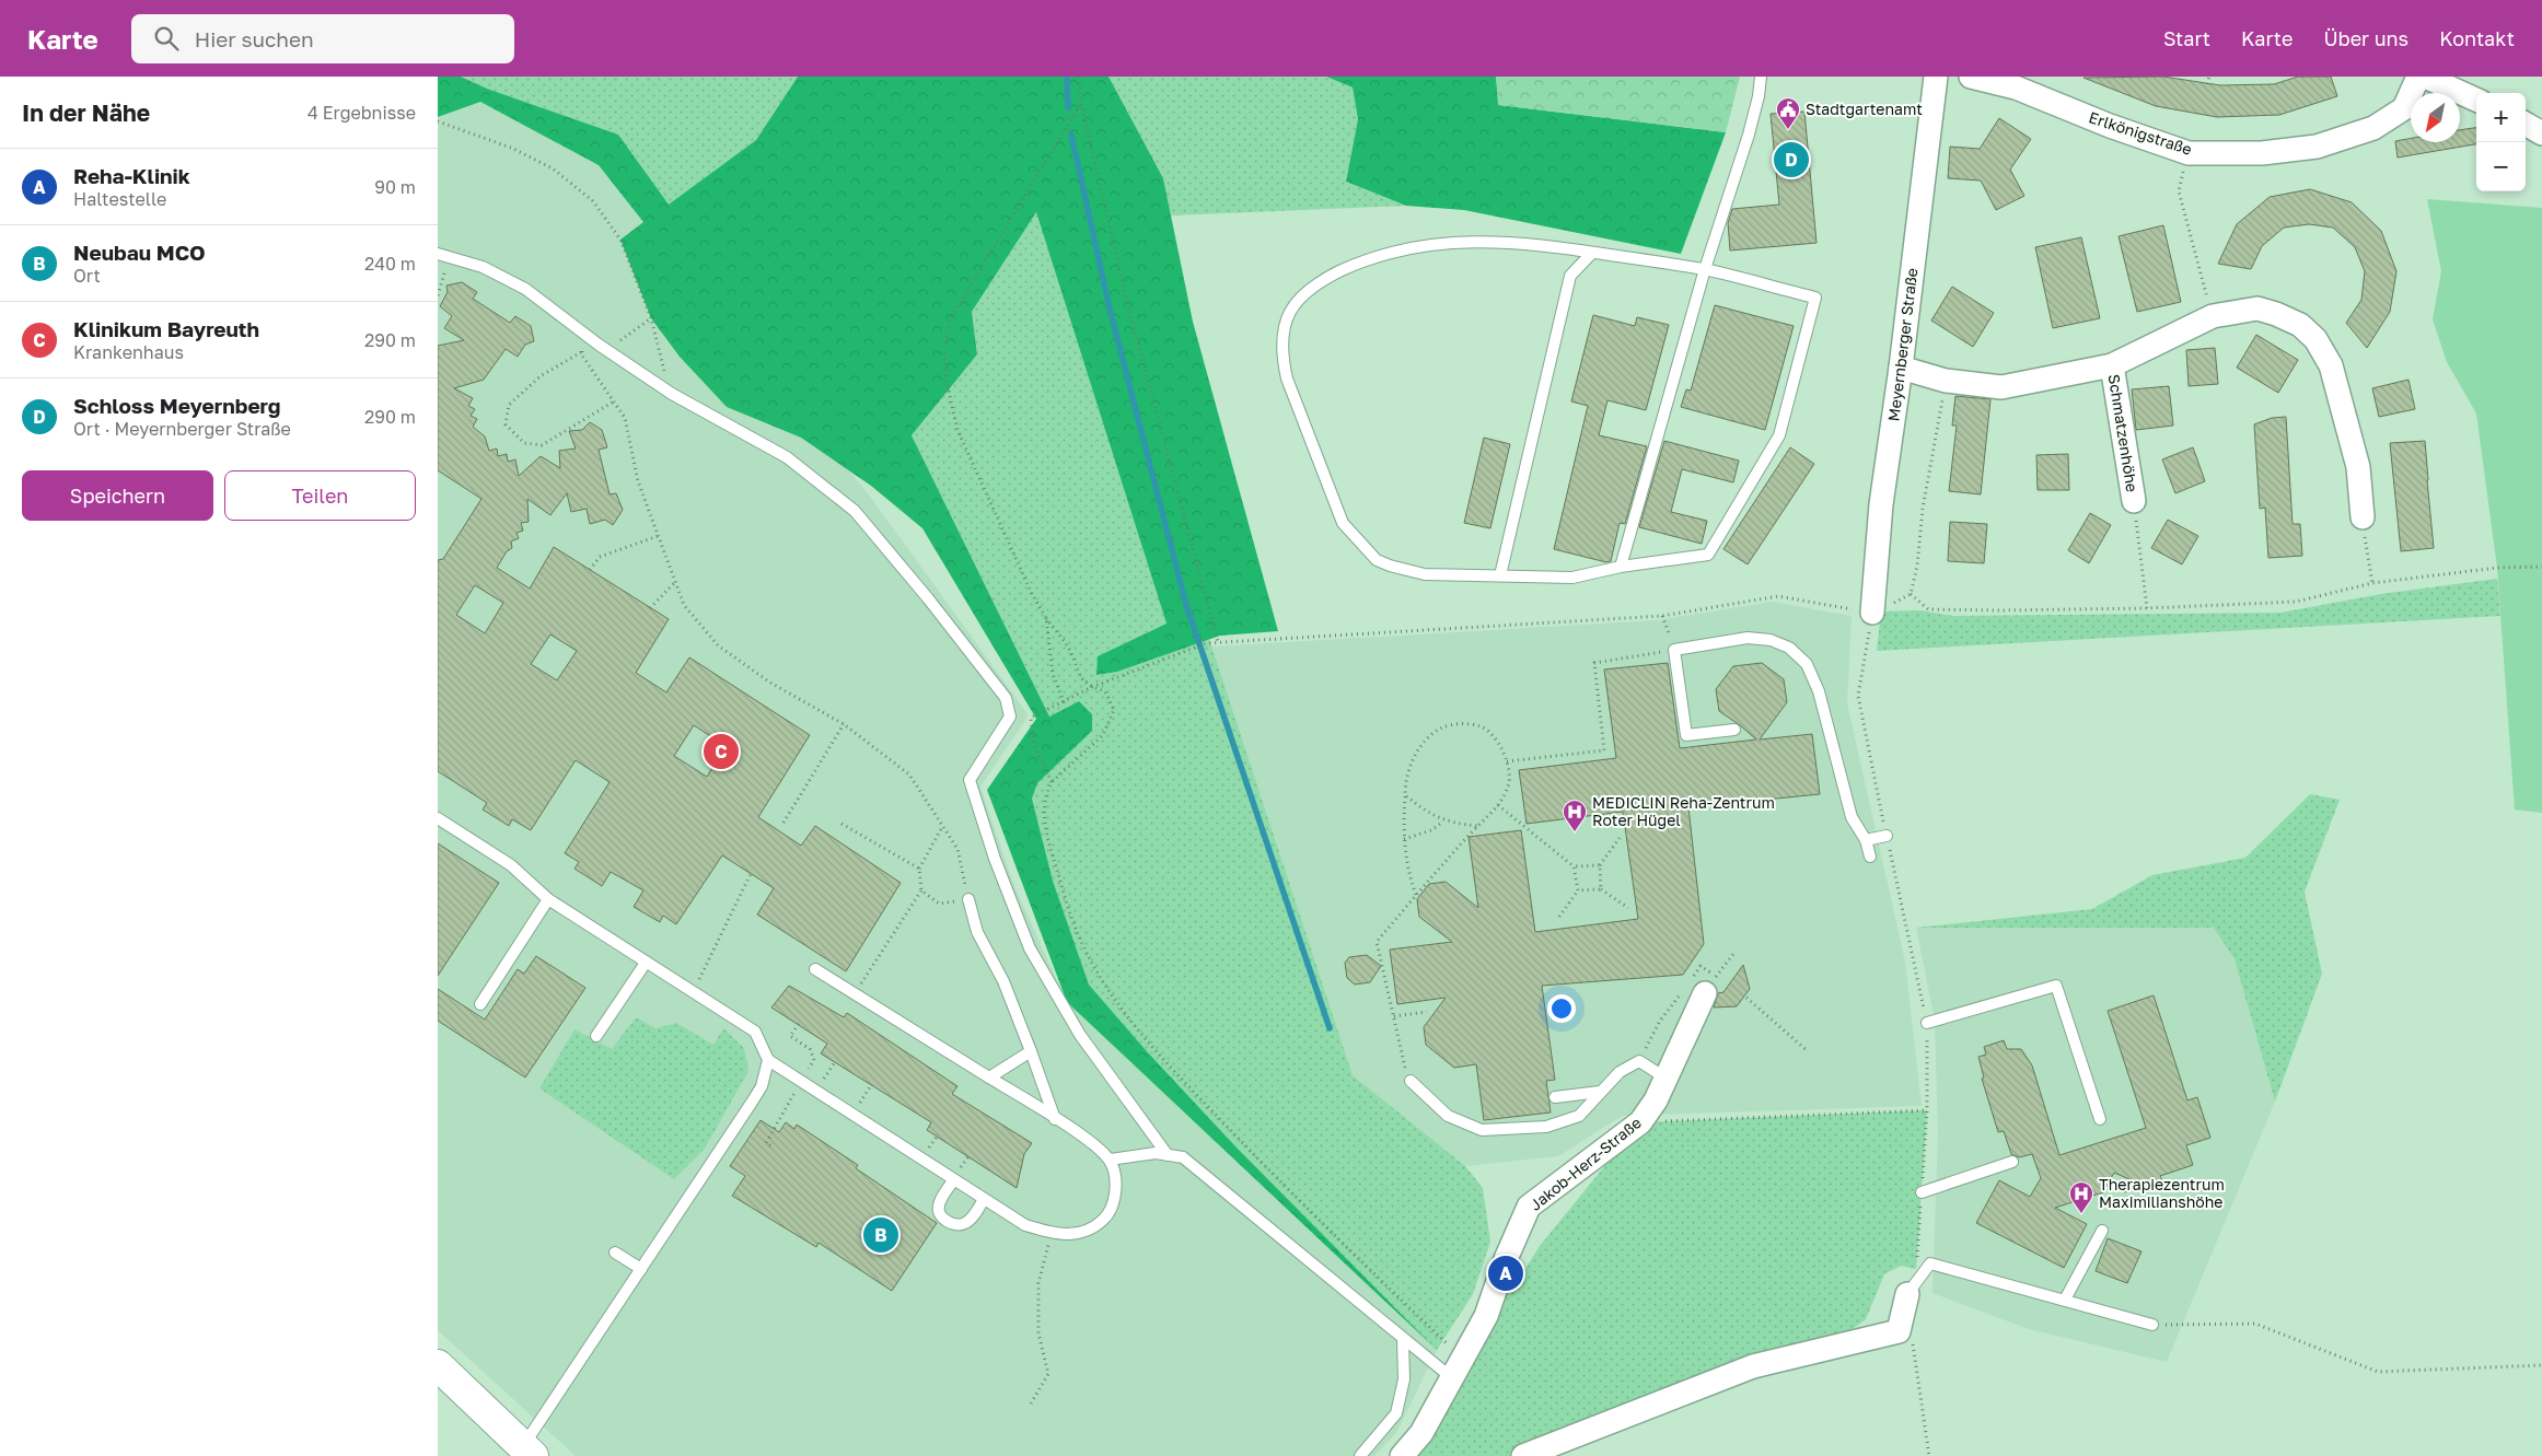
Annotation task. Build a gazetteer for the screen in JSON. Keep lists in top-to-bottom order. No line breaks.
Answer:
{"streets":{"street":["Erlkönigstraße","Meyernberger Straße","Schmatzenhöhe","Jakob-Herz-Straße"]},"crossings":[["Meyernberger Straße","Schmatzenhöhe"]],"places":{"public building":["Stadtgartenamt"],"hospital":["MEDICLIN Reha-Zentrum Roter Hügel","Therapiezentrum Maximilianshöhe"]},"north":"bottom left","page":{"header":"Karte","search":"Hier suchen","nav":["Start","Karte","Über uns","Kontakt"],"heading":["In der Nähe","4 Ergebnisse"],"map_buttons":["+","−"],"pins":["D","C","B","A"],"list":[{"mark":"A","name":"Reha-Klinik","note":"Haltestelle","value":"90 m"},{"mark":"B","name":"Neubau MCO","note":"Ort","value":"240 m"},{"mark":"C","name":"Klinikum Bayreuth","note":"Krankenhaus","value":"290 m"},{"mark":"D","name":"Schloss Meyernberg","note":"Ort · Meyernberger Straße","value":"290 m"}],"buttons":["Speichern","Teilen"]}}
